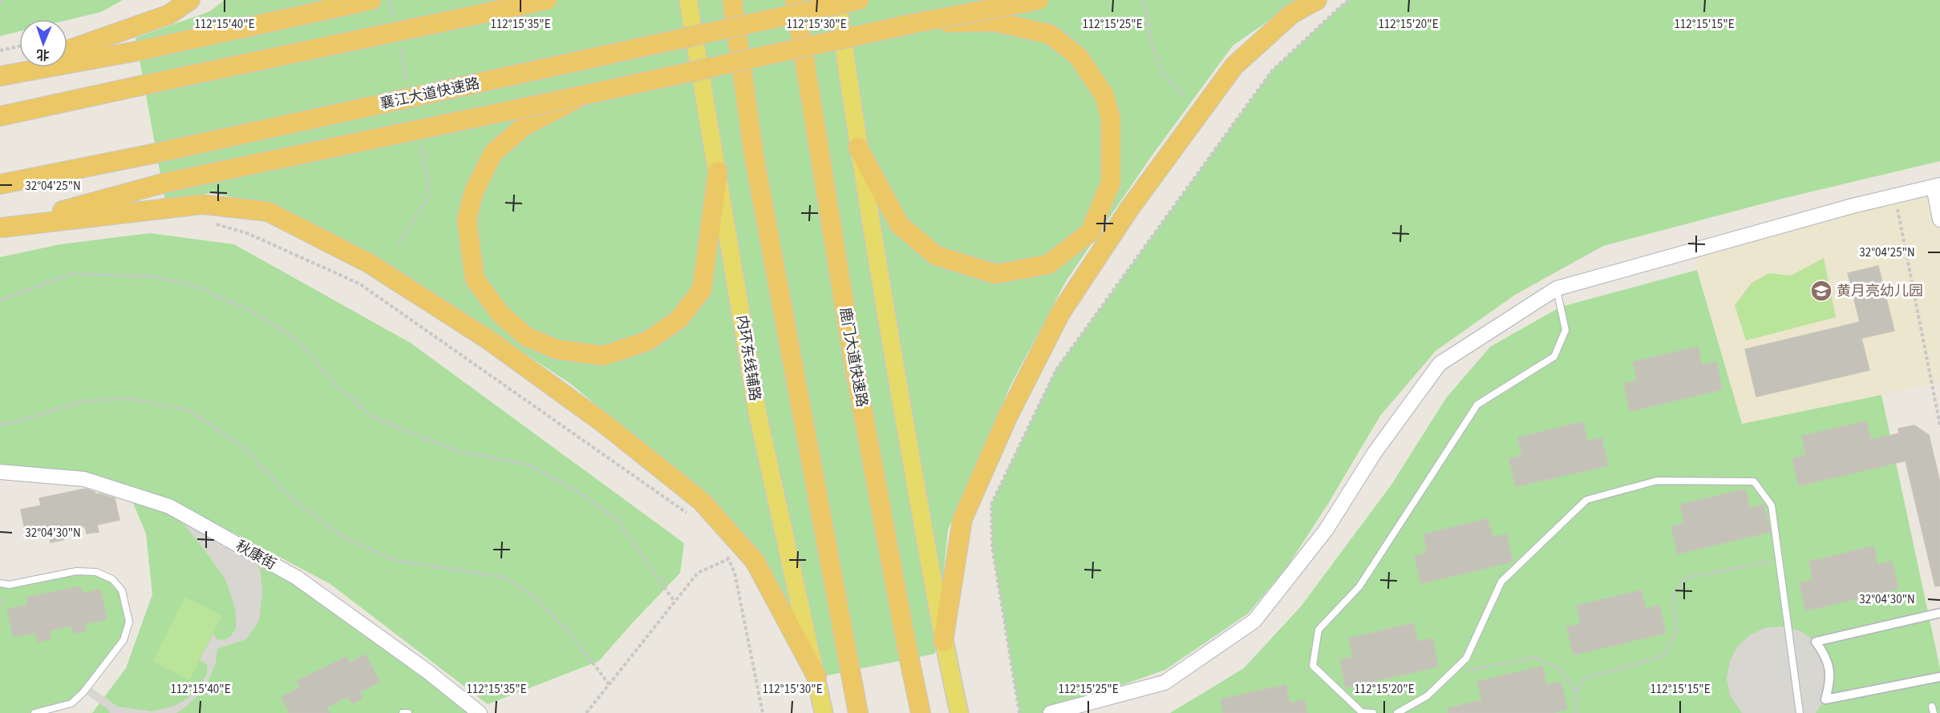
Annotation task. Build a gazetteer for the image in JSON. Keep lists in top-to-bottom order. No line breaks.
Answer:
{"streets":{"highway":["襄江大道快速路","鹿门大道快速路"],"main road":["内环东线辅路"],"street":["秋康街"]},"places":{"school or university":["黄月亮幼儿园"]},"north":"bottom","coordinates":["112°15'40\"E","112°15'35\"E","112°15'30\"E","112°15'25\"E","112°15'20\"E","112°15'15\"E","32°04'25\"N","32°04'30\"N"]}
